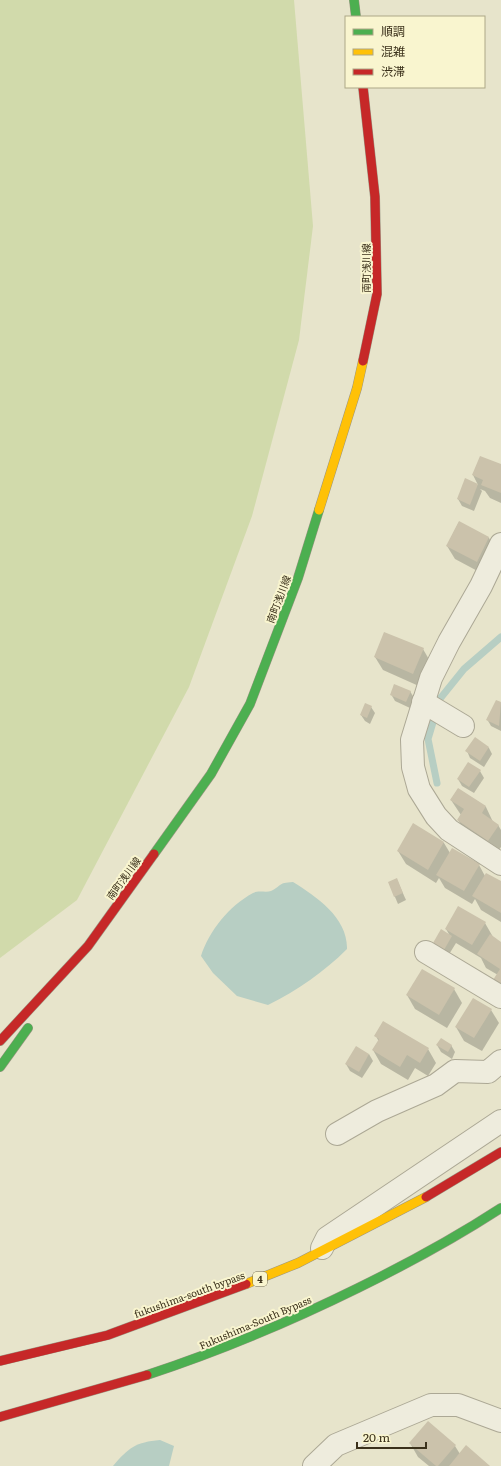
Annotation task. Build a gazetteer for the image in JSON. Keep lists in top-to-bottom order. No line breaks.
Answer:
{"streets":{"main road":["南町浅川線","4","fukushima-south bypass","Fukushima-South Bypass"]},"legend":["順調","混雑","渋滞"],"scale_bar":"20 m"}
